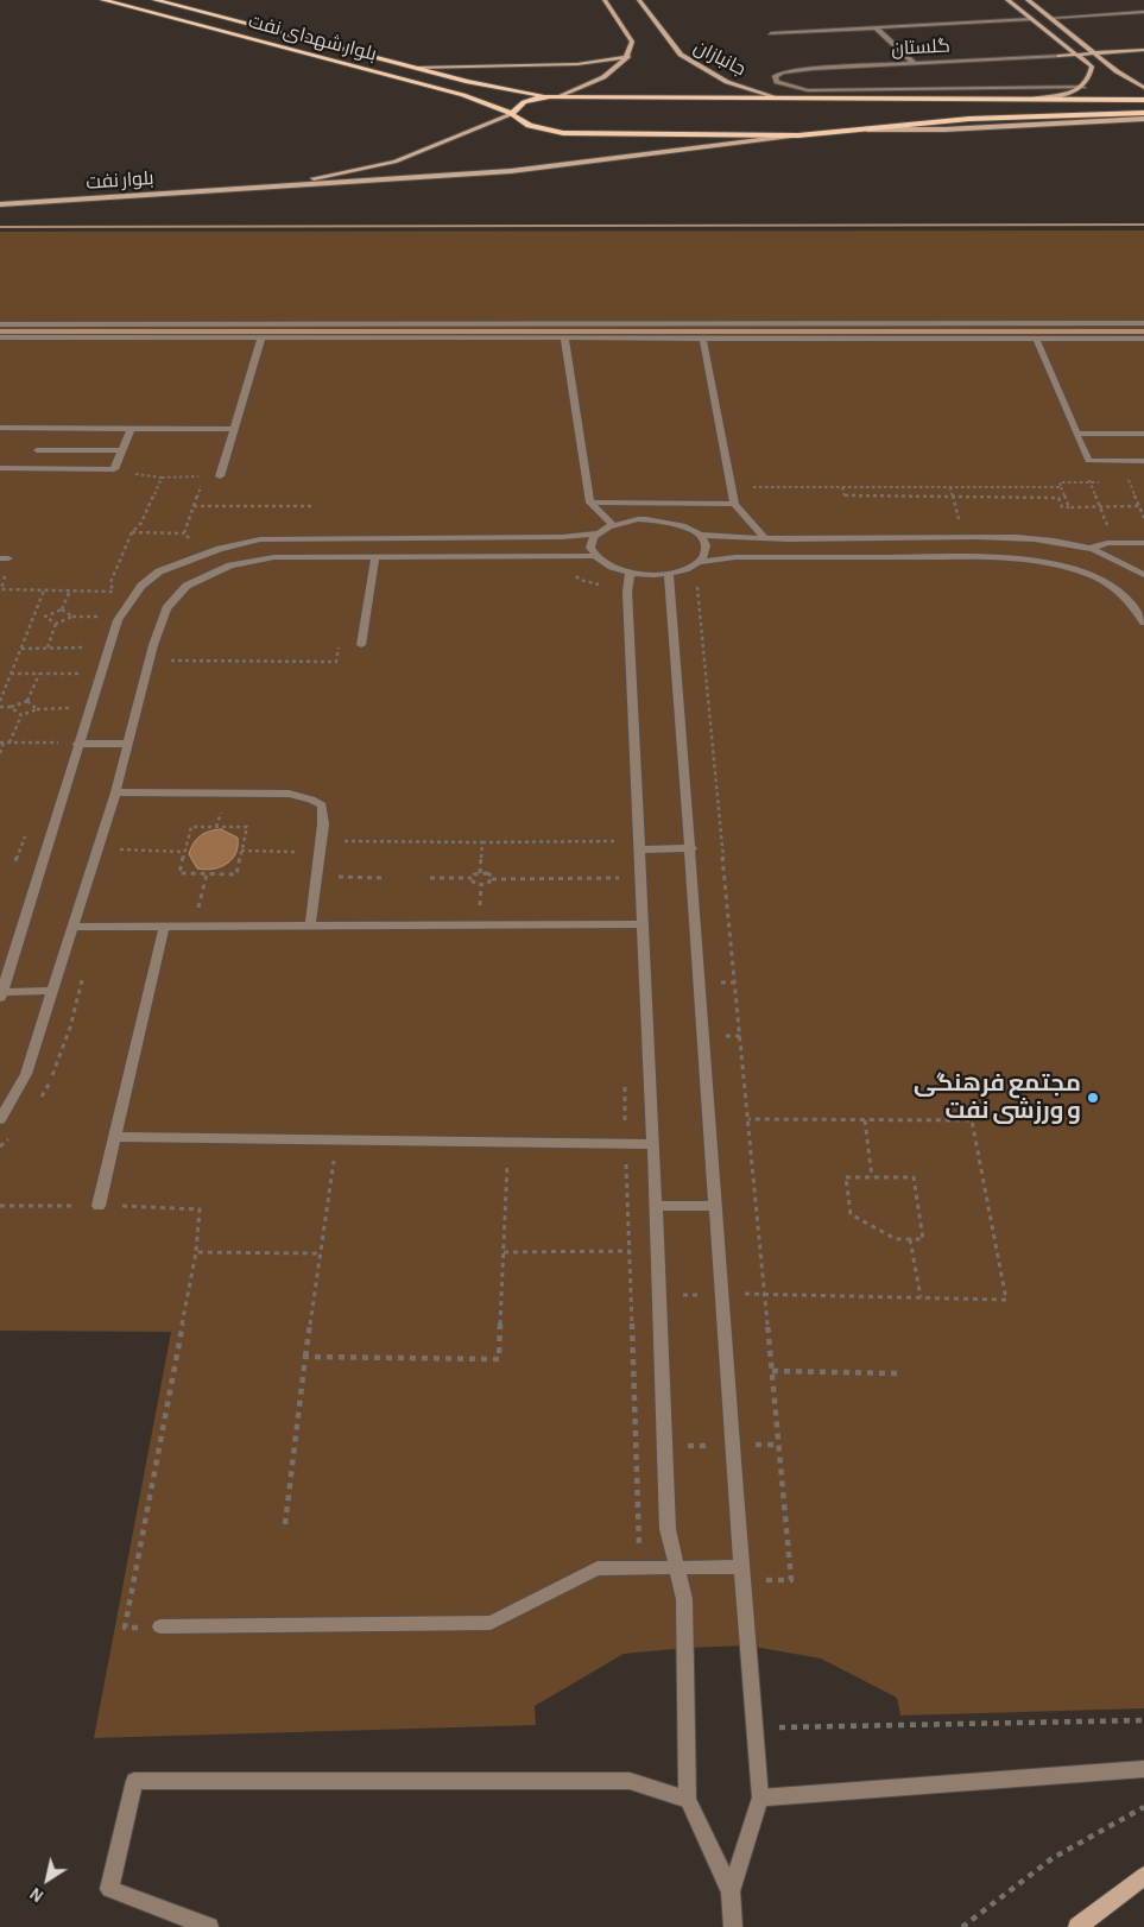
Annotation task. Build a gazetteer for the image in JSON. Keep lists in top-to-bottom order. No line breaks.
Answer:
{"streets":{"main road":["بلوار شهدای نفت"],"street":["گلستان","جانبازان","بلوار نفت"]},"places":["مجتمع فرهنگى و ورزشى نفت"],"north":"bottom left"}
